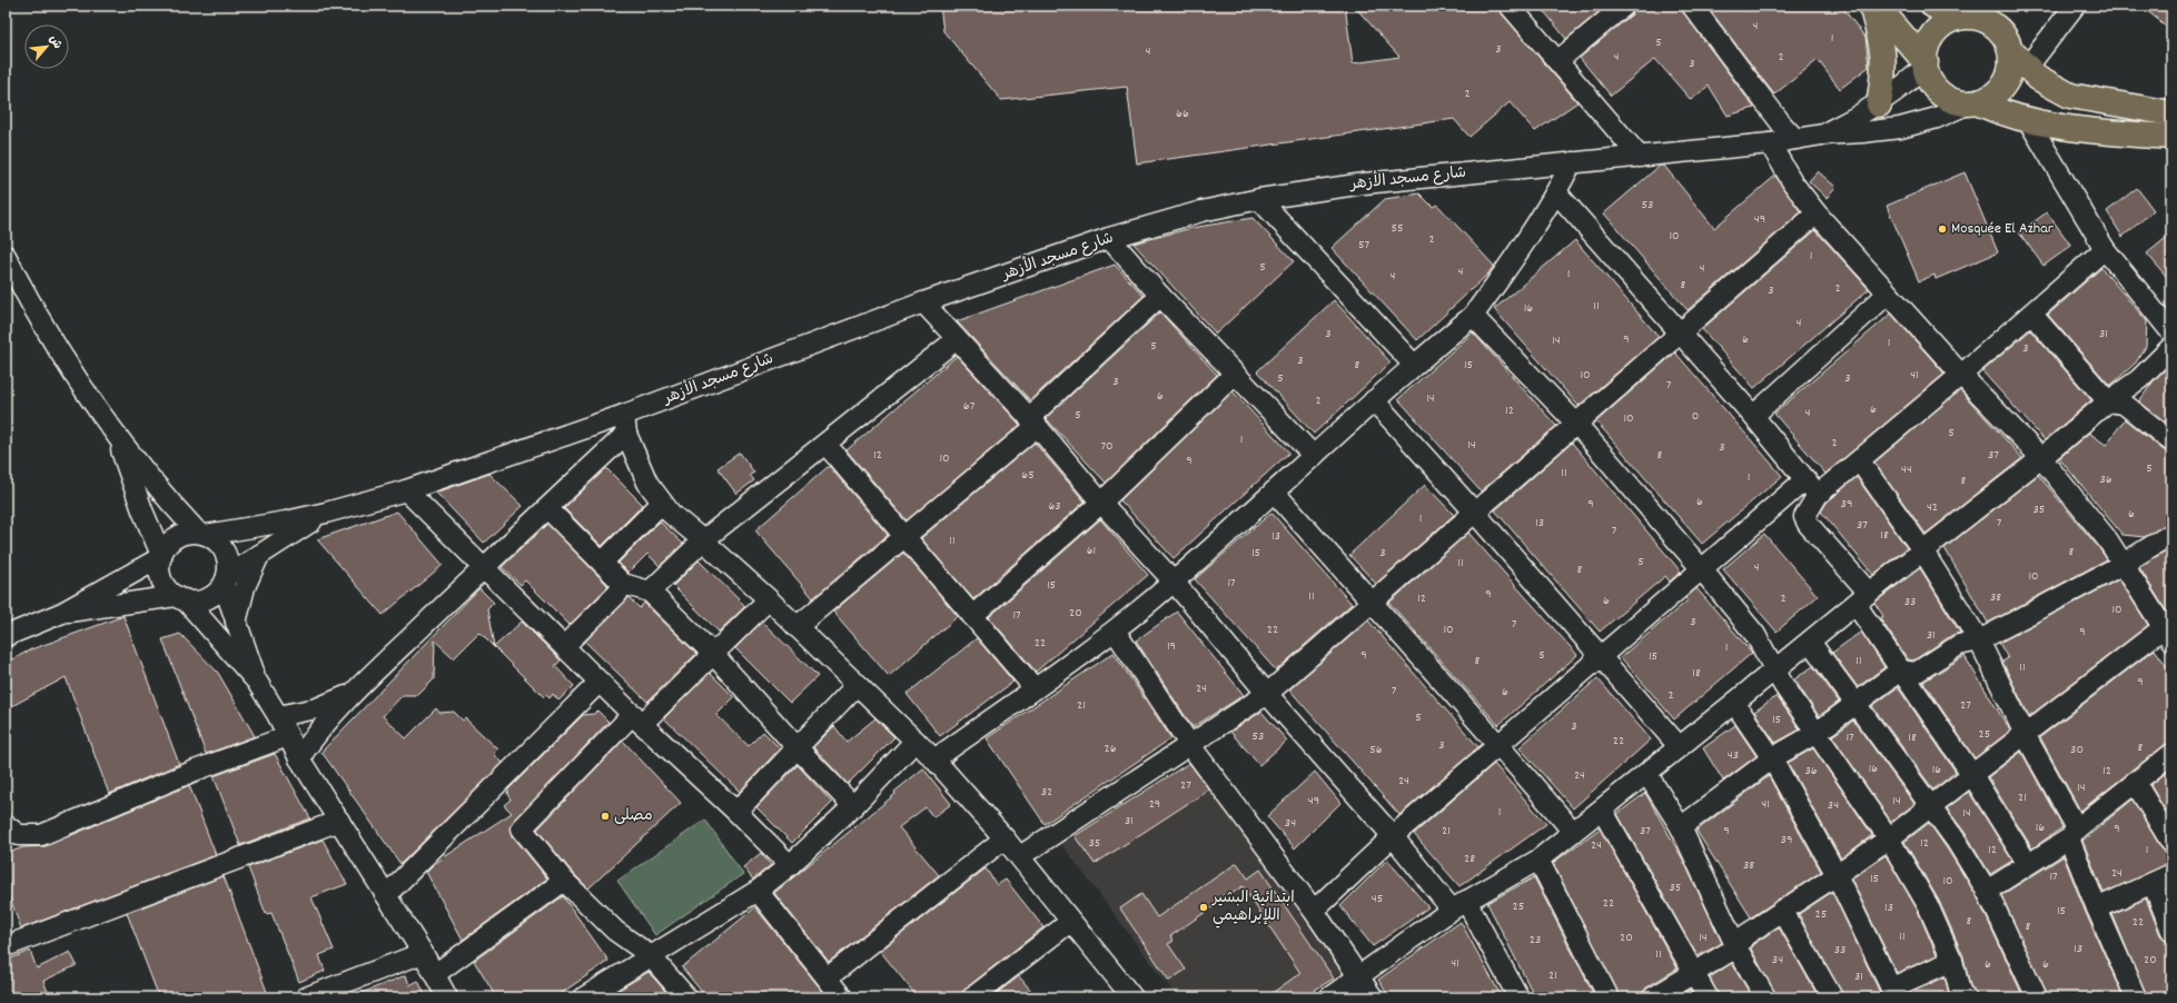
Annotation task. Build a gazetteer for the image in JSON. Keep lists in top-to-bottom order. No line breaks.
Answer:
{"streets":{"street":["شارع مسجد الأزهر"]},"places":["Mosquée El Azhar","مصلى","ابتدائية البشير اللإبراهيمي"],"house_numbers":["4","1","5","3","4","4","2","3","2","66","53","49","55","10","2","57","1","5","4","4","1","4","8","2","3","11","16","4","3","31","9","6","14","1","5","3","3","8","15","10","41","5","3","3","7","6","14","2","67","6","12","4","5","0","10","5","1","2","14","70","3","12","8","37","10","9","5","44","11","65","1","36","8","6","9","39","63","42","35","6","1","13","7","37","7","18","13","11","61","8","15","3","5","11","4","8","10","17","15","9","11","38","12","2","6","33","10","20","17","3","7","22","10","9","31","22","19","1","9","5","15","8","11","11","18","9","24","7","6","2","21","27","5","15","3","25","53","17","18","22","3","8","26","56","30","43","16","16","36","12","24","24","27","14","32","21","49","14","29","41","34","1","14","31","34","16","9","21","37","9","39","35","12","24","12","1","28","38","24","17","15","10","35","45","22","25","13","15","25","8","22","8","11","20","14","23","13","33","11","34","20","41","6","6","21","31"],"north":"top right"}
